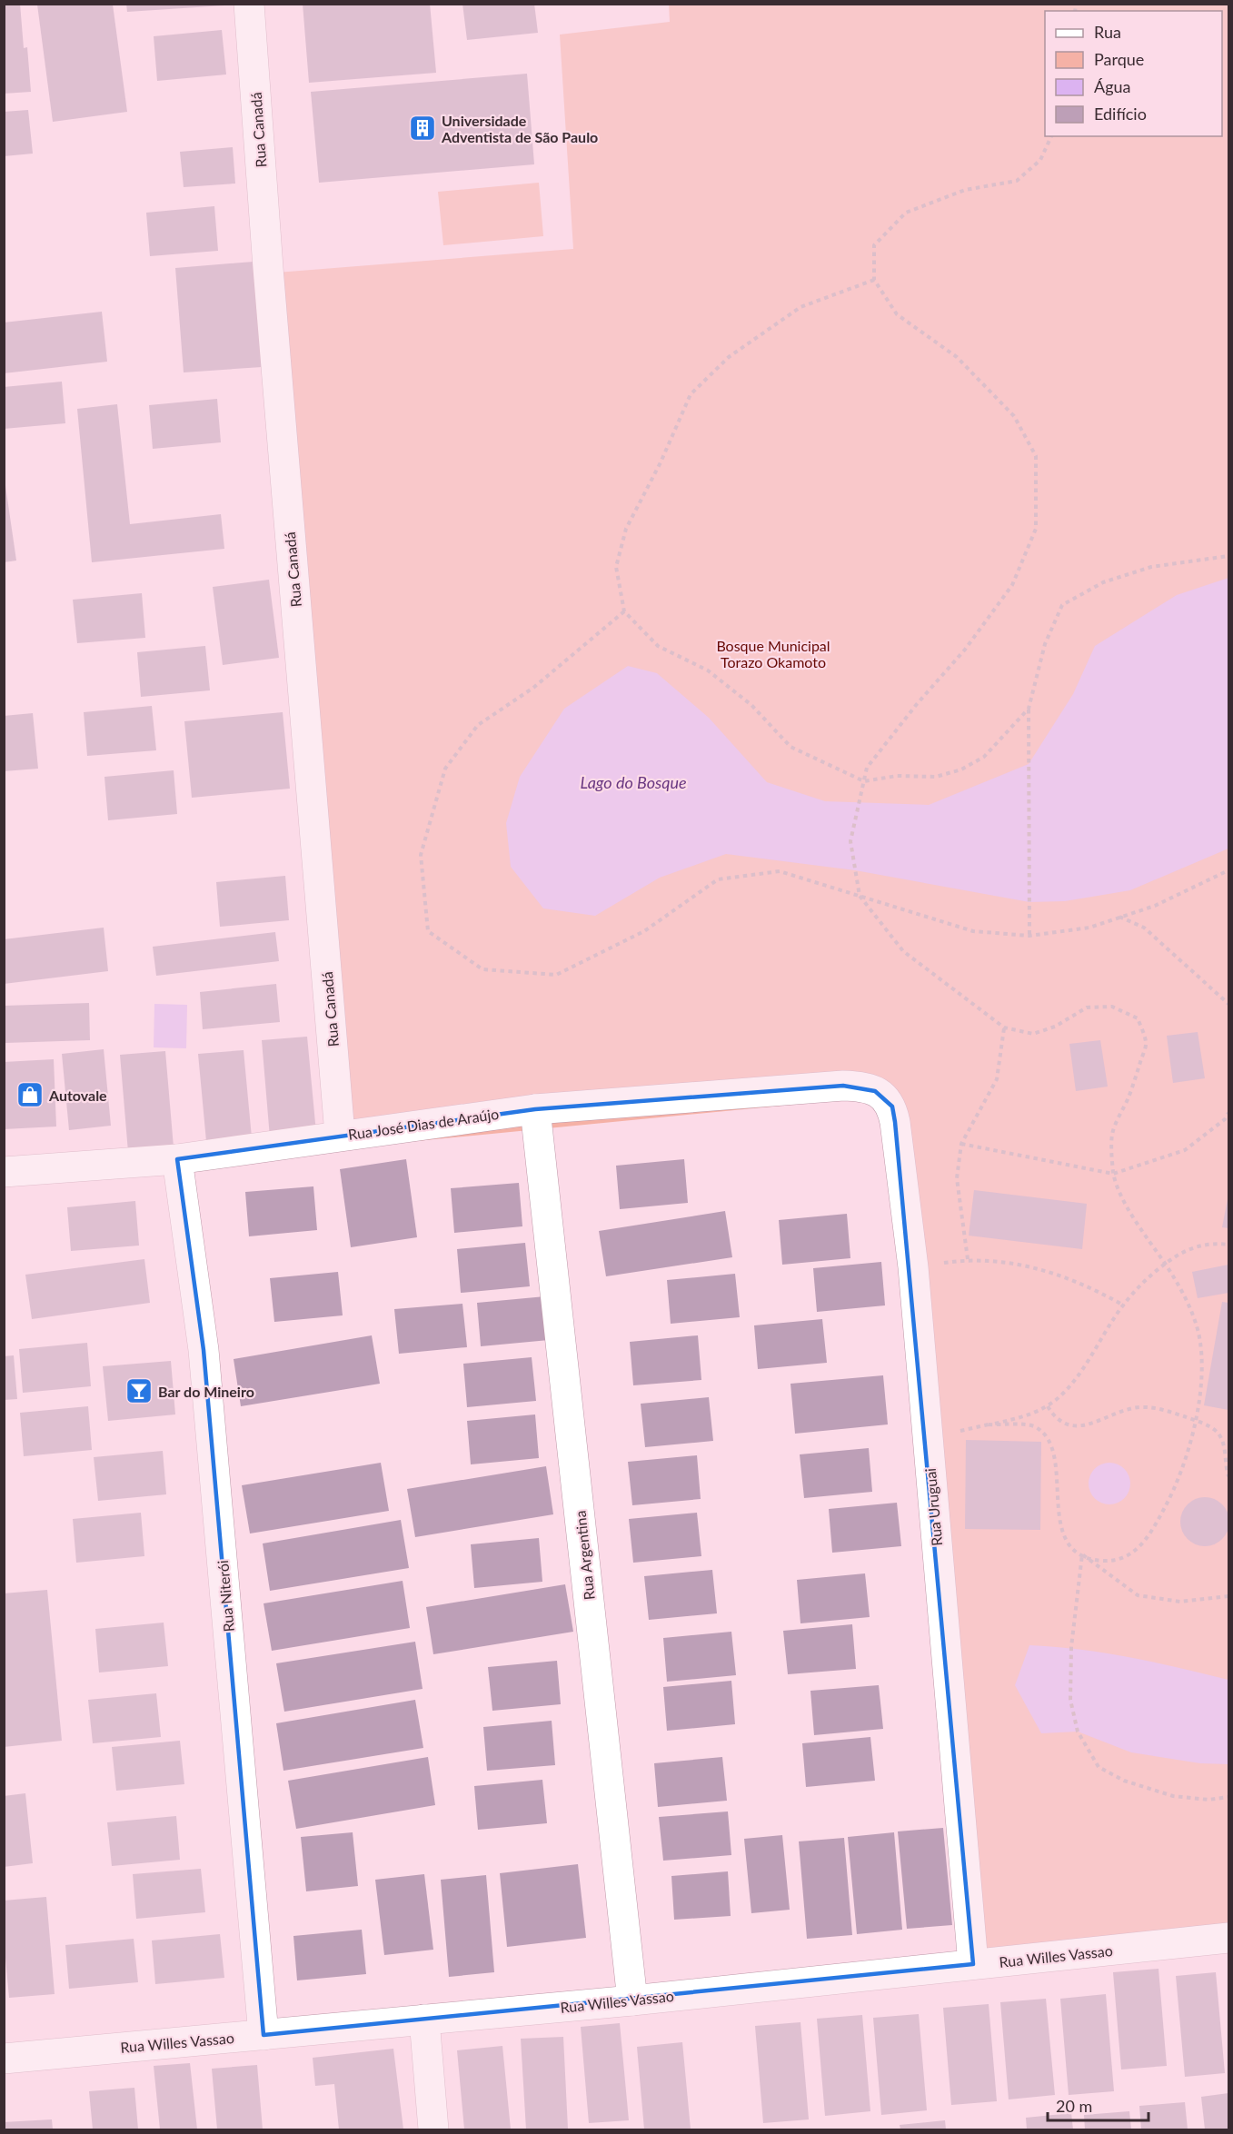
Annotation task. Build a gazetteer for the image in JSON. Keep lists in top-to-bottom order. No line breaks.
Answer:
{"streets":{"street":["Rua Canadá","Rua José Dias de Araújo","Rua Uruguai","Rua Argentina","Rua Niterói","Rua Willes Vassao"]},"crossings":[["Rua Canadá","Rua José Dias de Araújo"],["Rua José Dias de Araújo","Rua Uruguai"],["Rua José Dias de Araújo","Rua Argentina"],["Rua José Dias de Araújo","Rua Niterói"],["Rua Uruguai","Rua Willes Vassao"],["Rua Argentina","Rua Willes Vassao"],["Rua Niterói","Rua Willes Vassao"]],"water":["Lago do Bosque"],"parks":["Bosque Municipal Torazo Okamoto"],"places":{"building":["Universidade Adventista de São Paulo"],"shop":["Autovale"],"bar":["Bar do Mineiro"]},"legend":["Rua","Parque","Água","Edifício"],"scale_bar":"20 m"}
